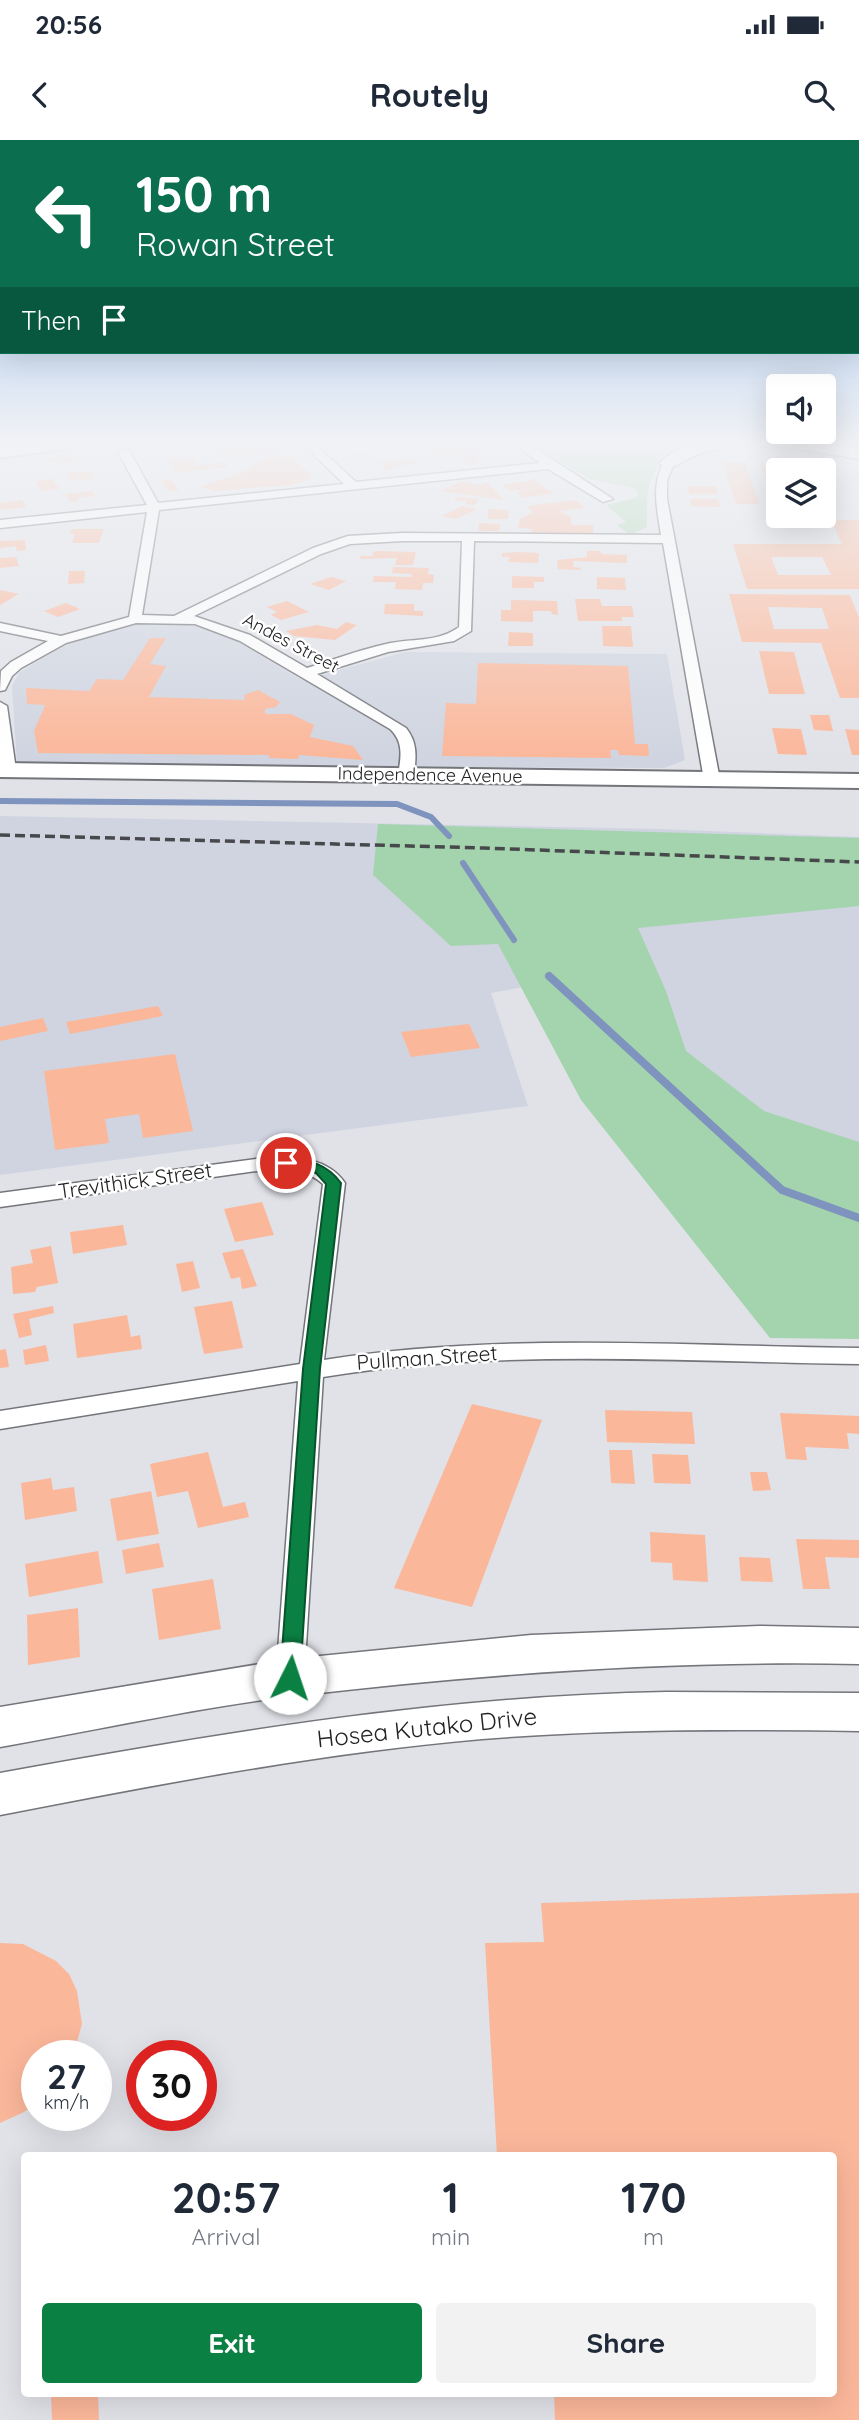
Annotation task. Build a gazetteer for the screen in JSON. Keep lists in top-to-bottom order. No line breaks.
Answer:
{"streets":{"main road":["Independence Avenue","Hosea Kutako Drive"],"street":["Andes Street","Trevithick Street","Pullman Street"]},"crossings":[["Andes Street","Independence Avenue"],["Trevithick Street","Pullman Street"]],"page":{"status":"20:56","header":"Routely","turn":["150 m","Rowan Street"],"then":"Then","speed":"27 km/h","limit":"30","eta":["20:57","Arrival","1","min","170","m"],"buttons":["Exit","Share"]}}
